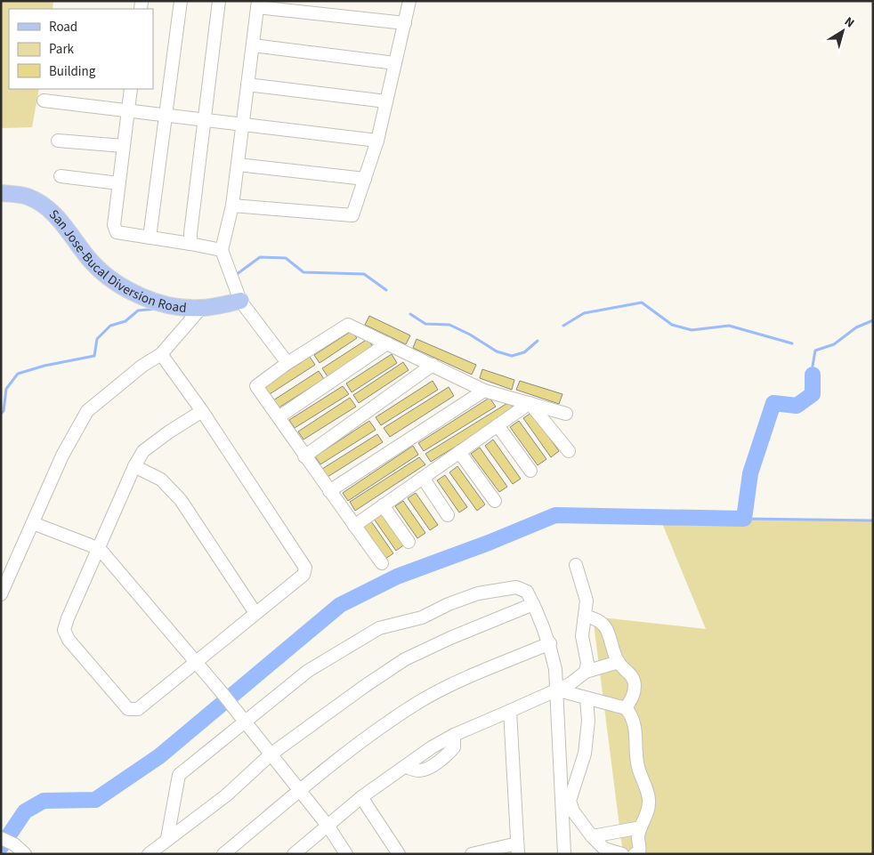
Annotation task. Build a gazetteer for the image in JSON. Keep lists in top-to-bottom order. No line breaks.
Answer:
{"streets":{"main road":["San Jose-Bucal Diversion Road"]},"legend":["Road","Park","Building"],"north":"top right"}
